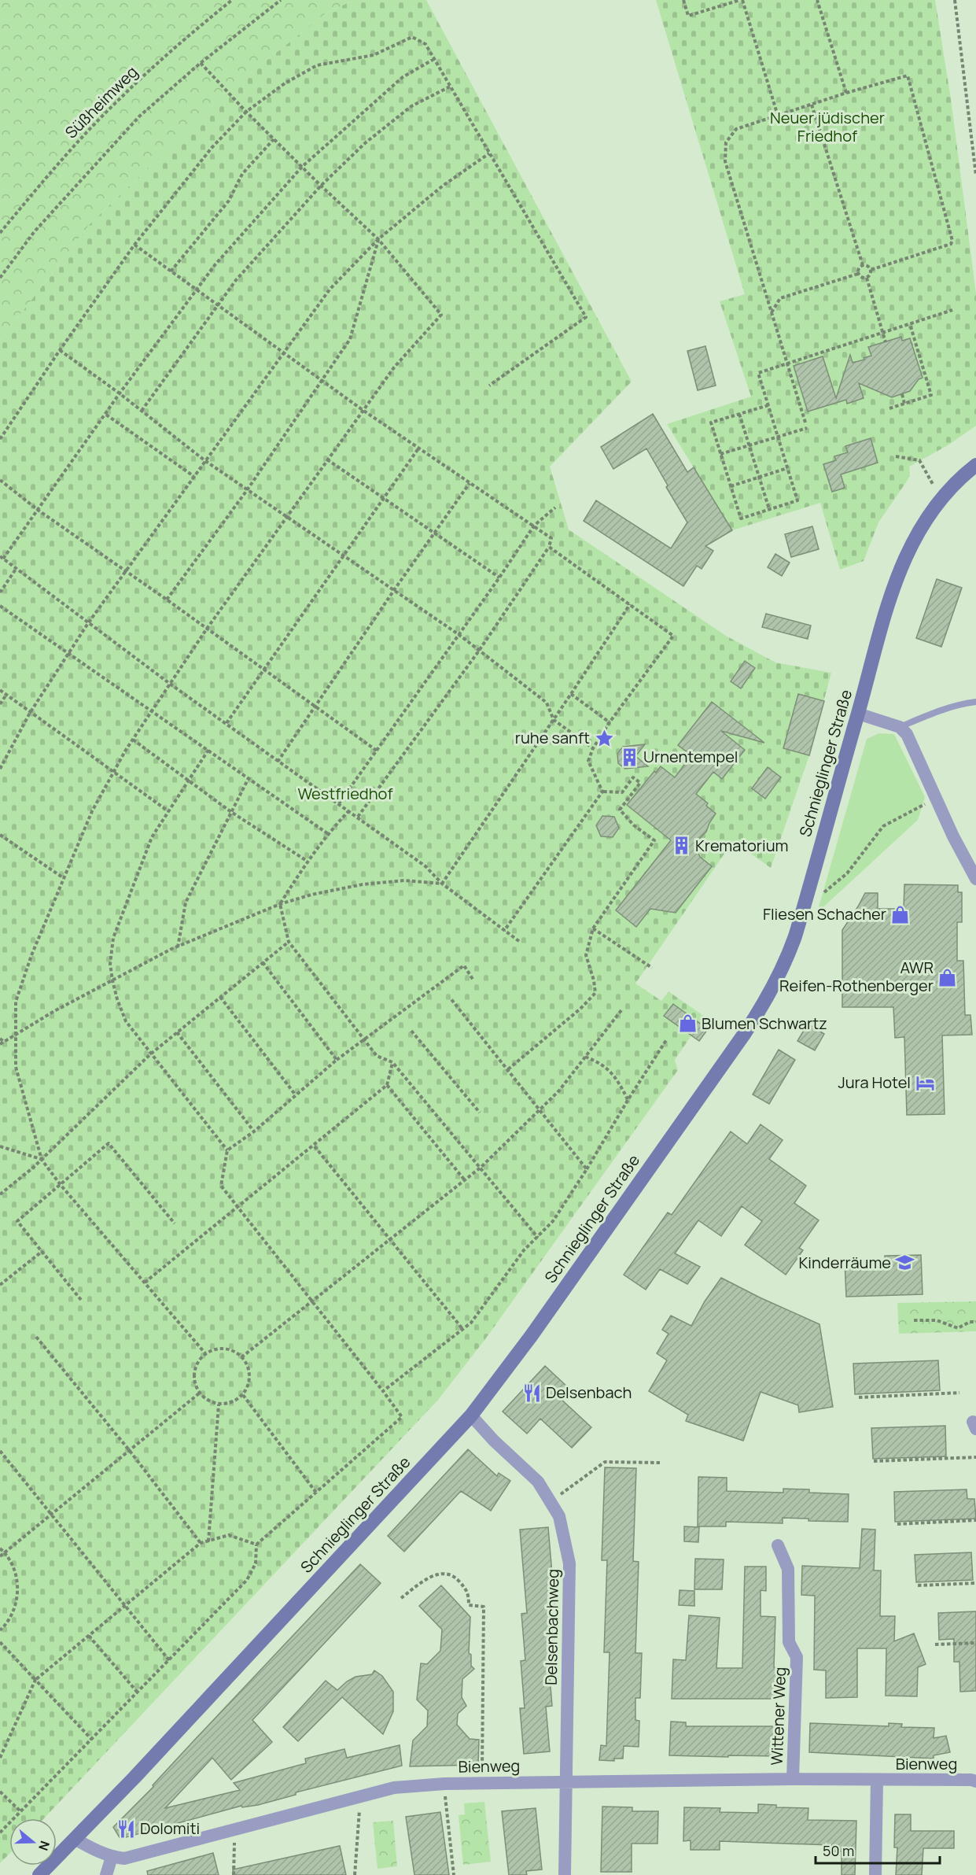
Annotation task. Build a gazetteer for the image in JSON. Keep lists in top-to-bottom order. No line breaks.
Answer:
{"streets":{"main road":["Schnieglinger Straße"],"street":["Delsenbachweg","Wittener Weg","Bienweg"],"path":["Süßheimweg"]},"crossings":[["Schnieglinger Straße","Delsenbachweg"],["Schnieglinger Straße","Bienweg"],["Delsenbachweg","Bienweg"],["Wittener Weg","Bienweg"]],"parks":["Neuer jüdischer Friedhof","Westfriedhof"],"places":{"place":["ruhe sanft"],"building":["Urnentempel","Krematorium"],"shop":["Fliesen Schacher","AWR Reifen-Rothenberger","Blumen Schwartz"],"hotel":["Jura Hotel"],"school or university":["Kinderräume"],"restaurant":["Delsenbach","Dolomiti"]},"scale_bar":"50 m","north":"right"}
